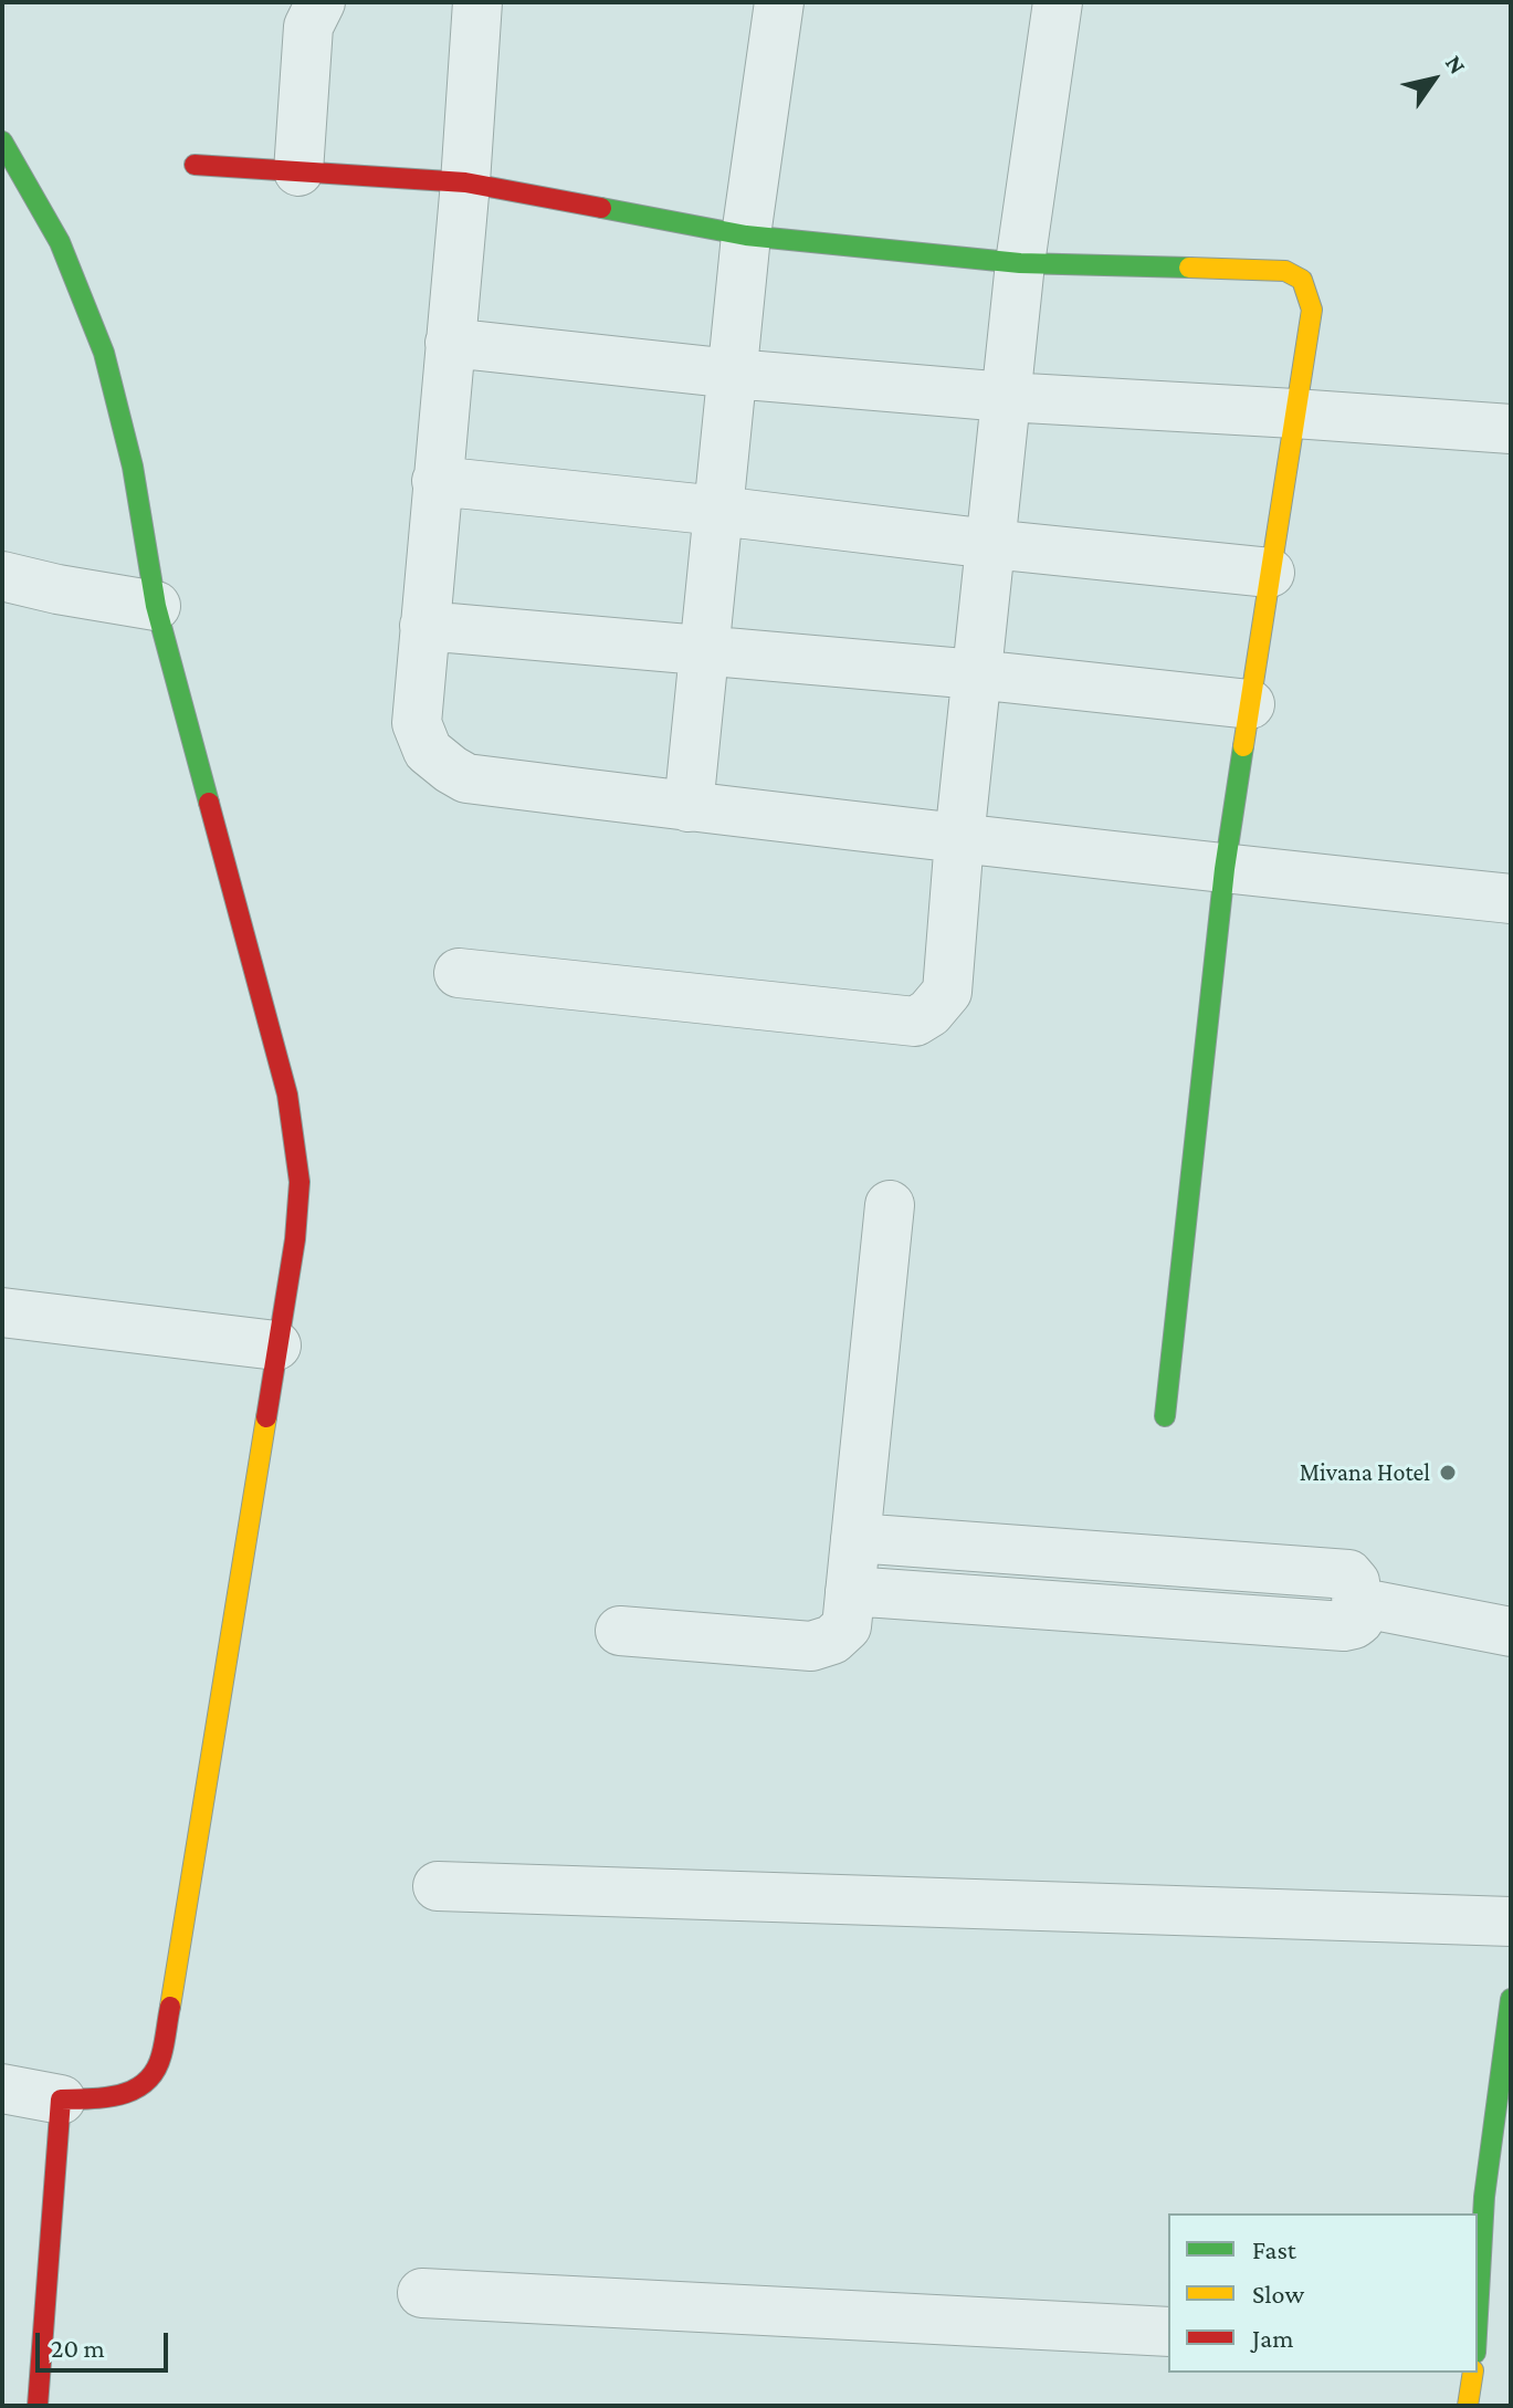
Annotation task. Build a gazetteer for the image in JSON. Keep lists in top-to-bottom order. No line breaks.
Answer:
{"places":["Mivana Hotel"],"legend":["Fast","Slow","Jam"],"scale_bar":"20 m","north":"top right"}
